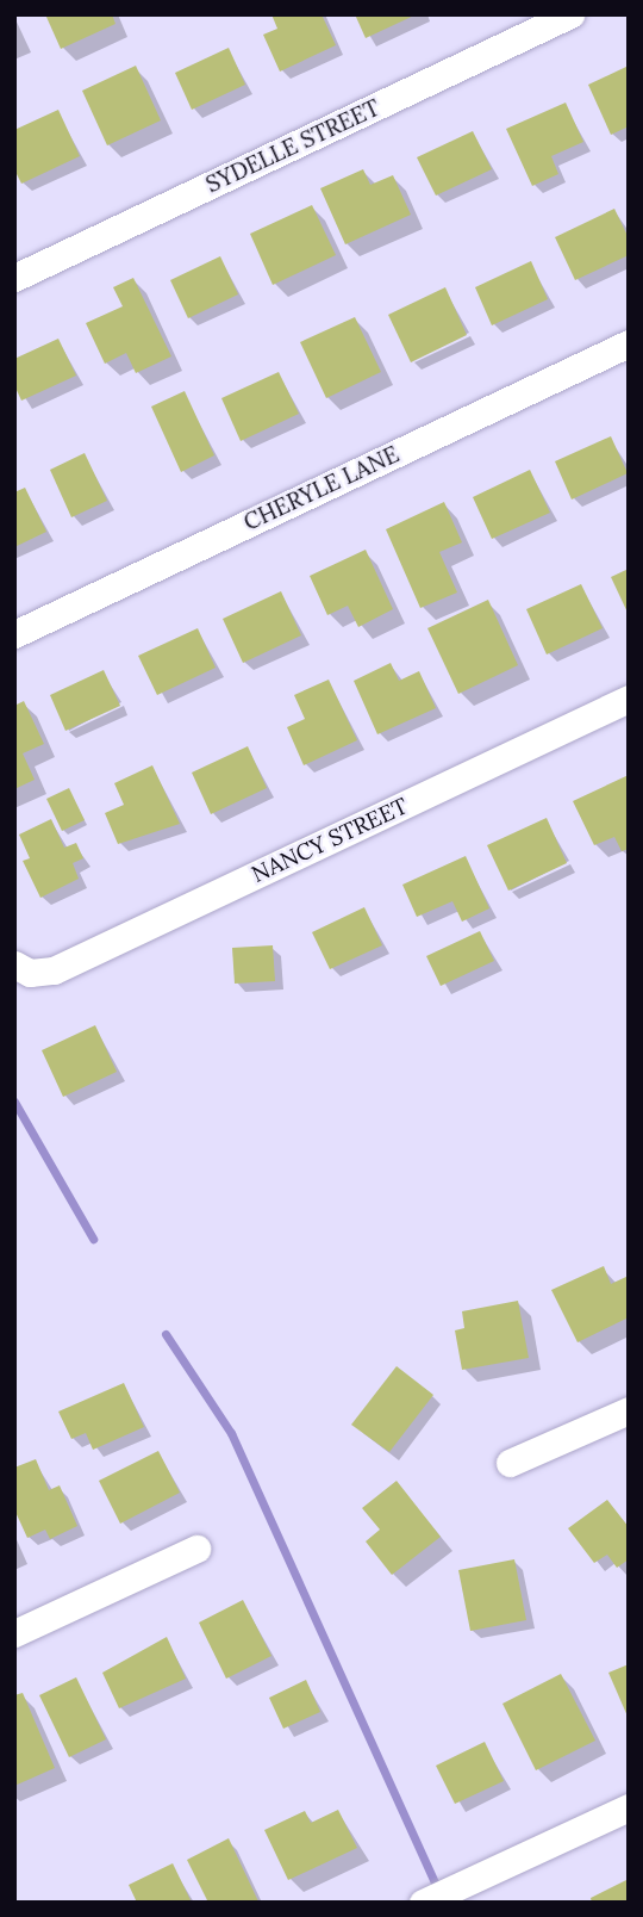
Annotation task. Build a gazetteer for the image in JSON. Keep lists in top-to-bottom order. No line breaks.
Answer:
{"streets":{"street":["SYDELLE STREET","CHERYLE LANE","NANCY STREET"]}}
